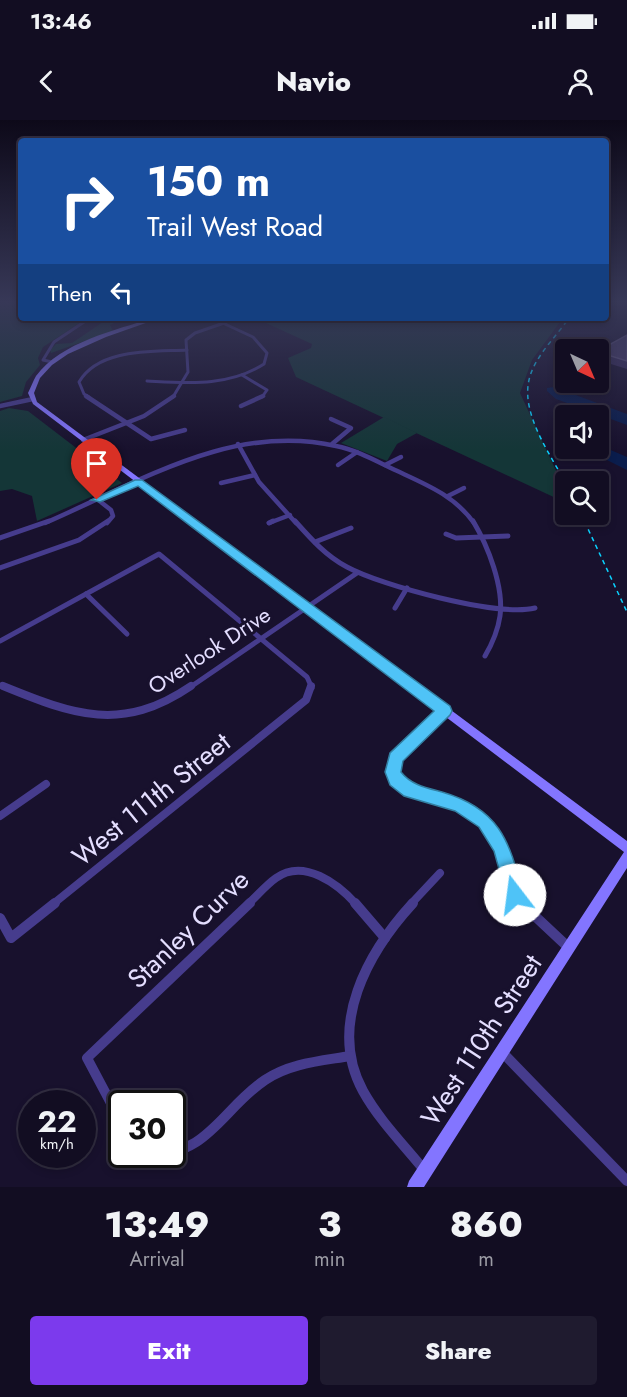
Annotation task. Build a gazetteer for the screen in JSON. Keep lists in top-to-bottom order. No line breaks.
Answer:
{"streets":{"street":["Overlook Drive","West 111th Street","Stanley Curve","West 110th Street"]},"crossings":[["Overlook Drive","West 111th Street"]],"north":"bottom right","page":{"status":"13:46","header":"Navio","turn":["150 m","Trail West Road"],"then":"Then","speed":"22 km/h","limit":"30","eta":["13:49","Arrival","3","min","860","m"],"buttons":["Exit","Share"]}}
